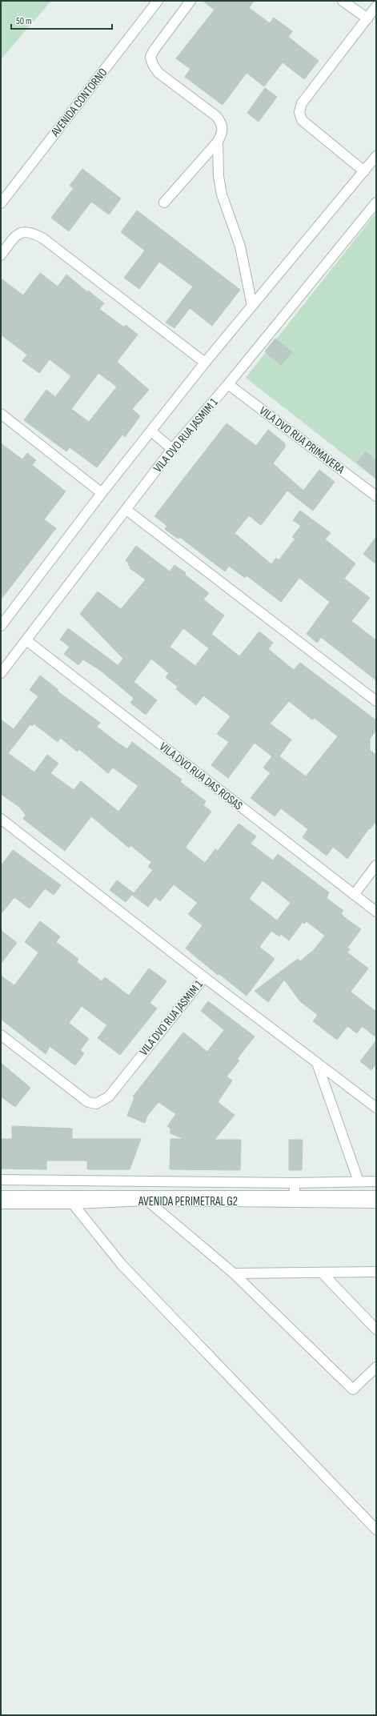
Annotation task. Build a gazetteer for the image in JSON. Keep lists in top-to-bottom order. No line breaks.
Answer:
{"streets":{"street":["AVENIDA CONTORNO","VILA DVO RUA JASMIM 1","VILA DVO RUA PRIMAVERA","VILA DVO RUA DAS ROSAS","AVENIDA PERIMETRAL G2"]},"crossings":[["VILA DVO RUA JASMIM 1","VILA DVO RUA PRIMAVERA"],["VILA DVO RUA JASMIM 1","VILA DVO RUA DAS ROSAS"]],"scale_bar":"50 m"}
